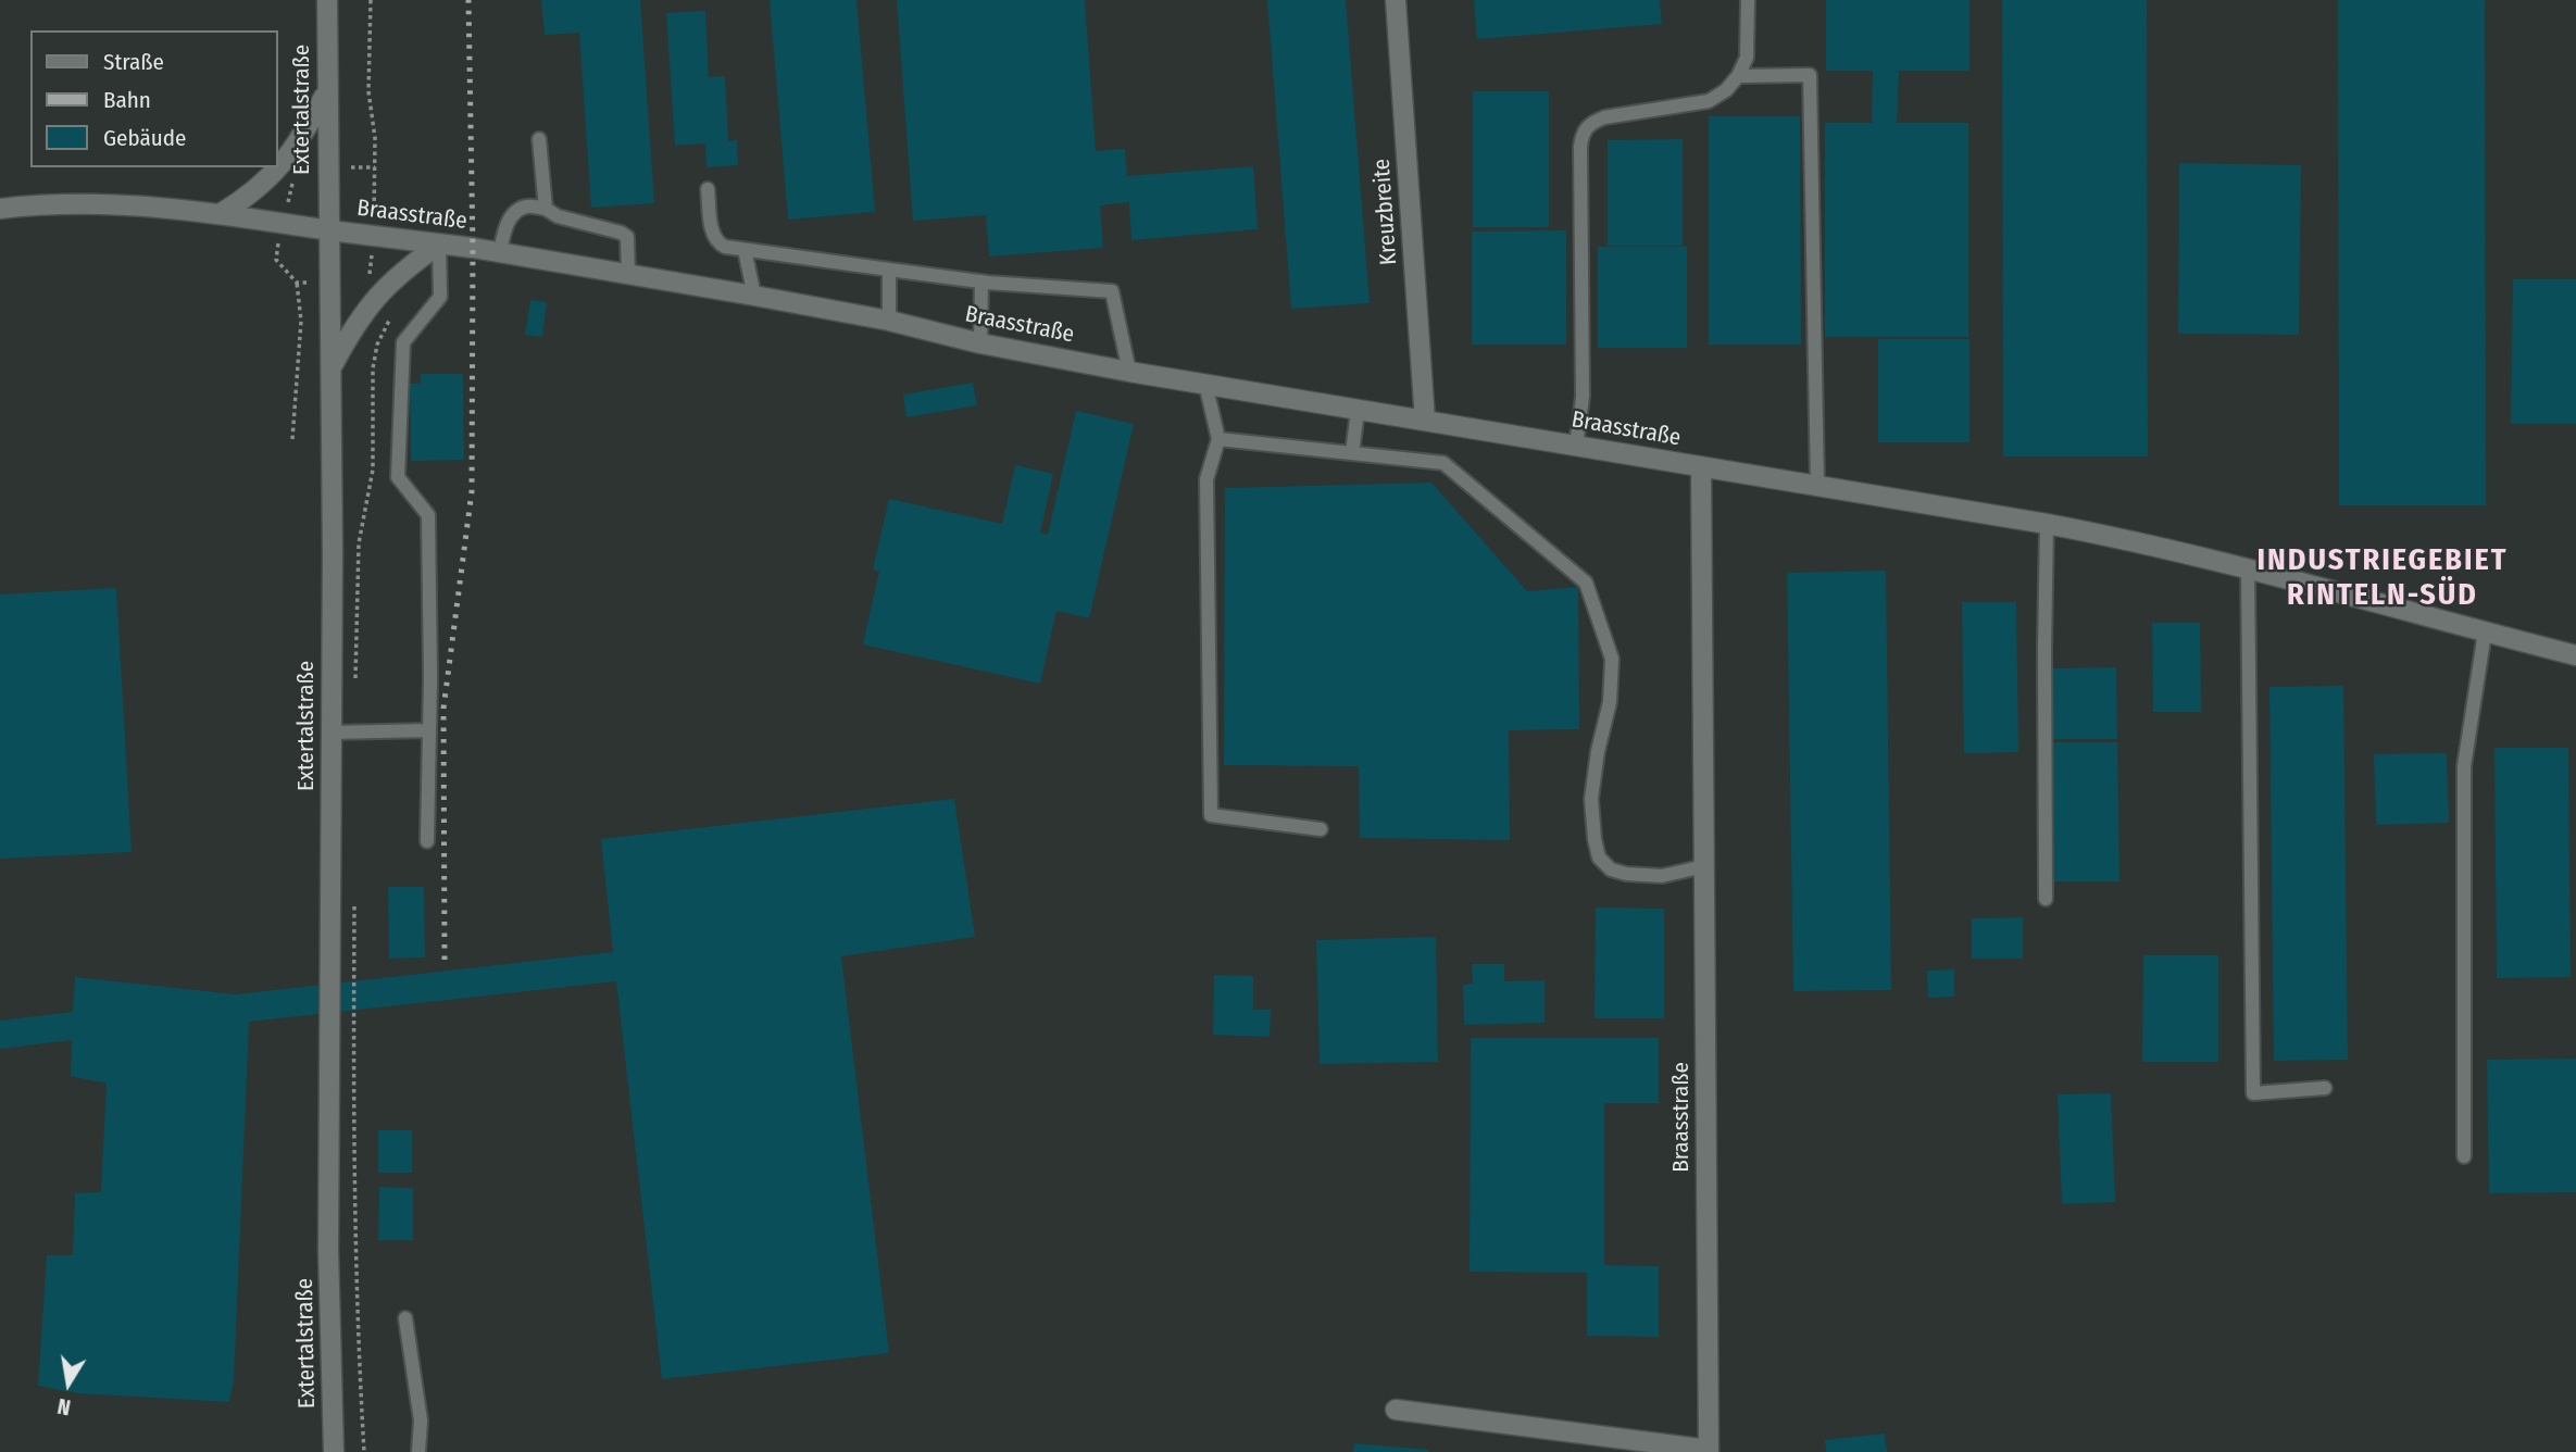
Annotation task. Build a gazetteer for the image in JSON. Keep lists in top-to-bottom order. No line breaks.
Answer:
{"streets":{"street":["Extertalstraße","Kreuzbreite","Braasstraße"]},"crossings":[["Extertalstraße","Braasstraße"],["Kreuzbreite","Braasstraße"]],"districts":["INDUSTRIEGEBIET RINTELN-SÜD"],"legend":["Straße","Bahn","Gebäude"],"north":"bottom"}
